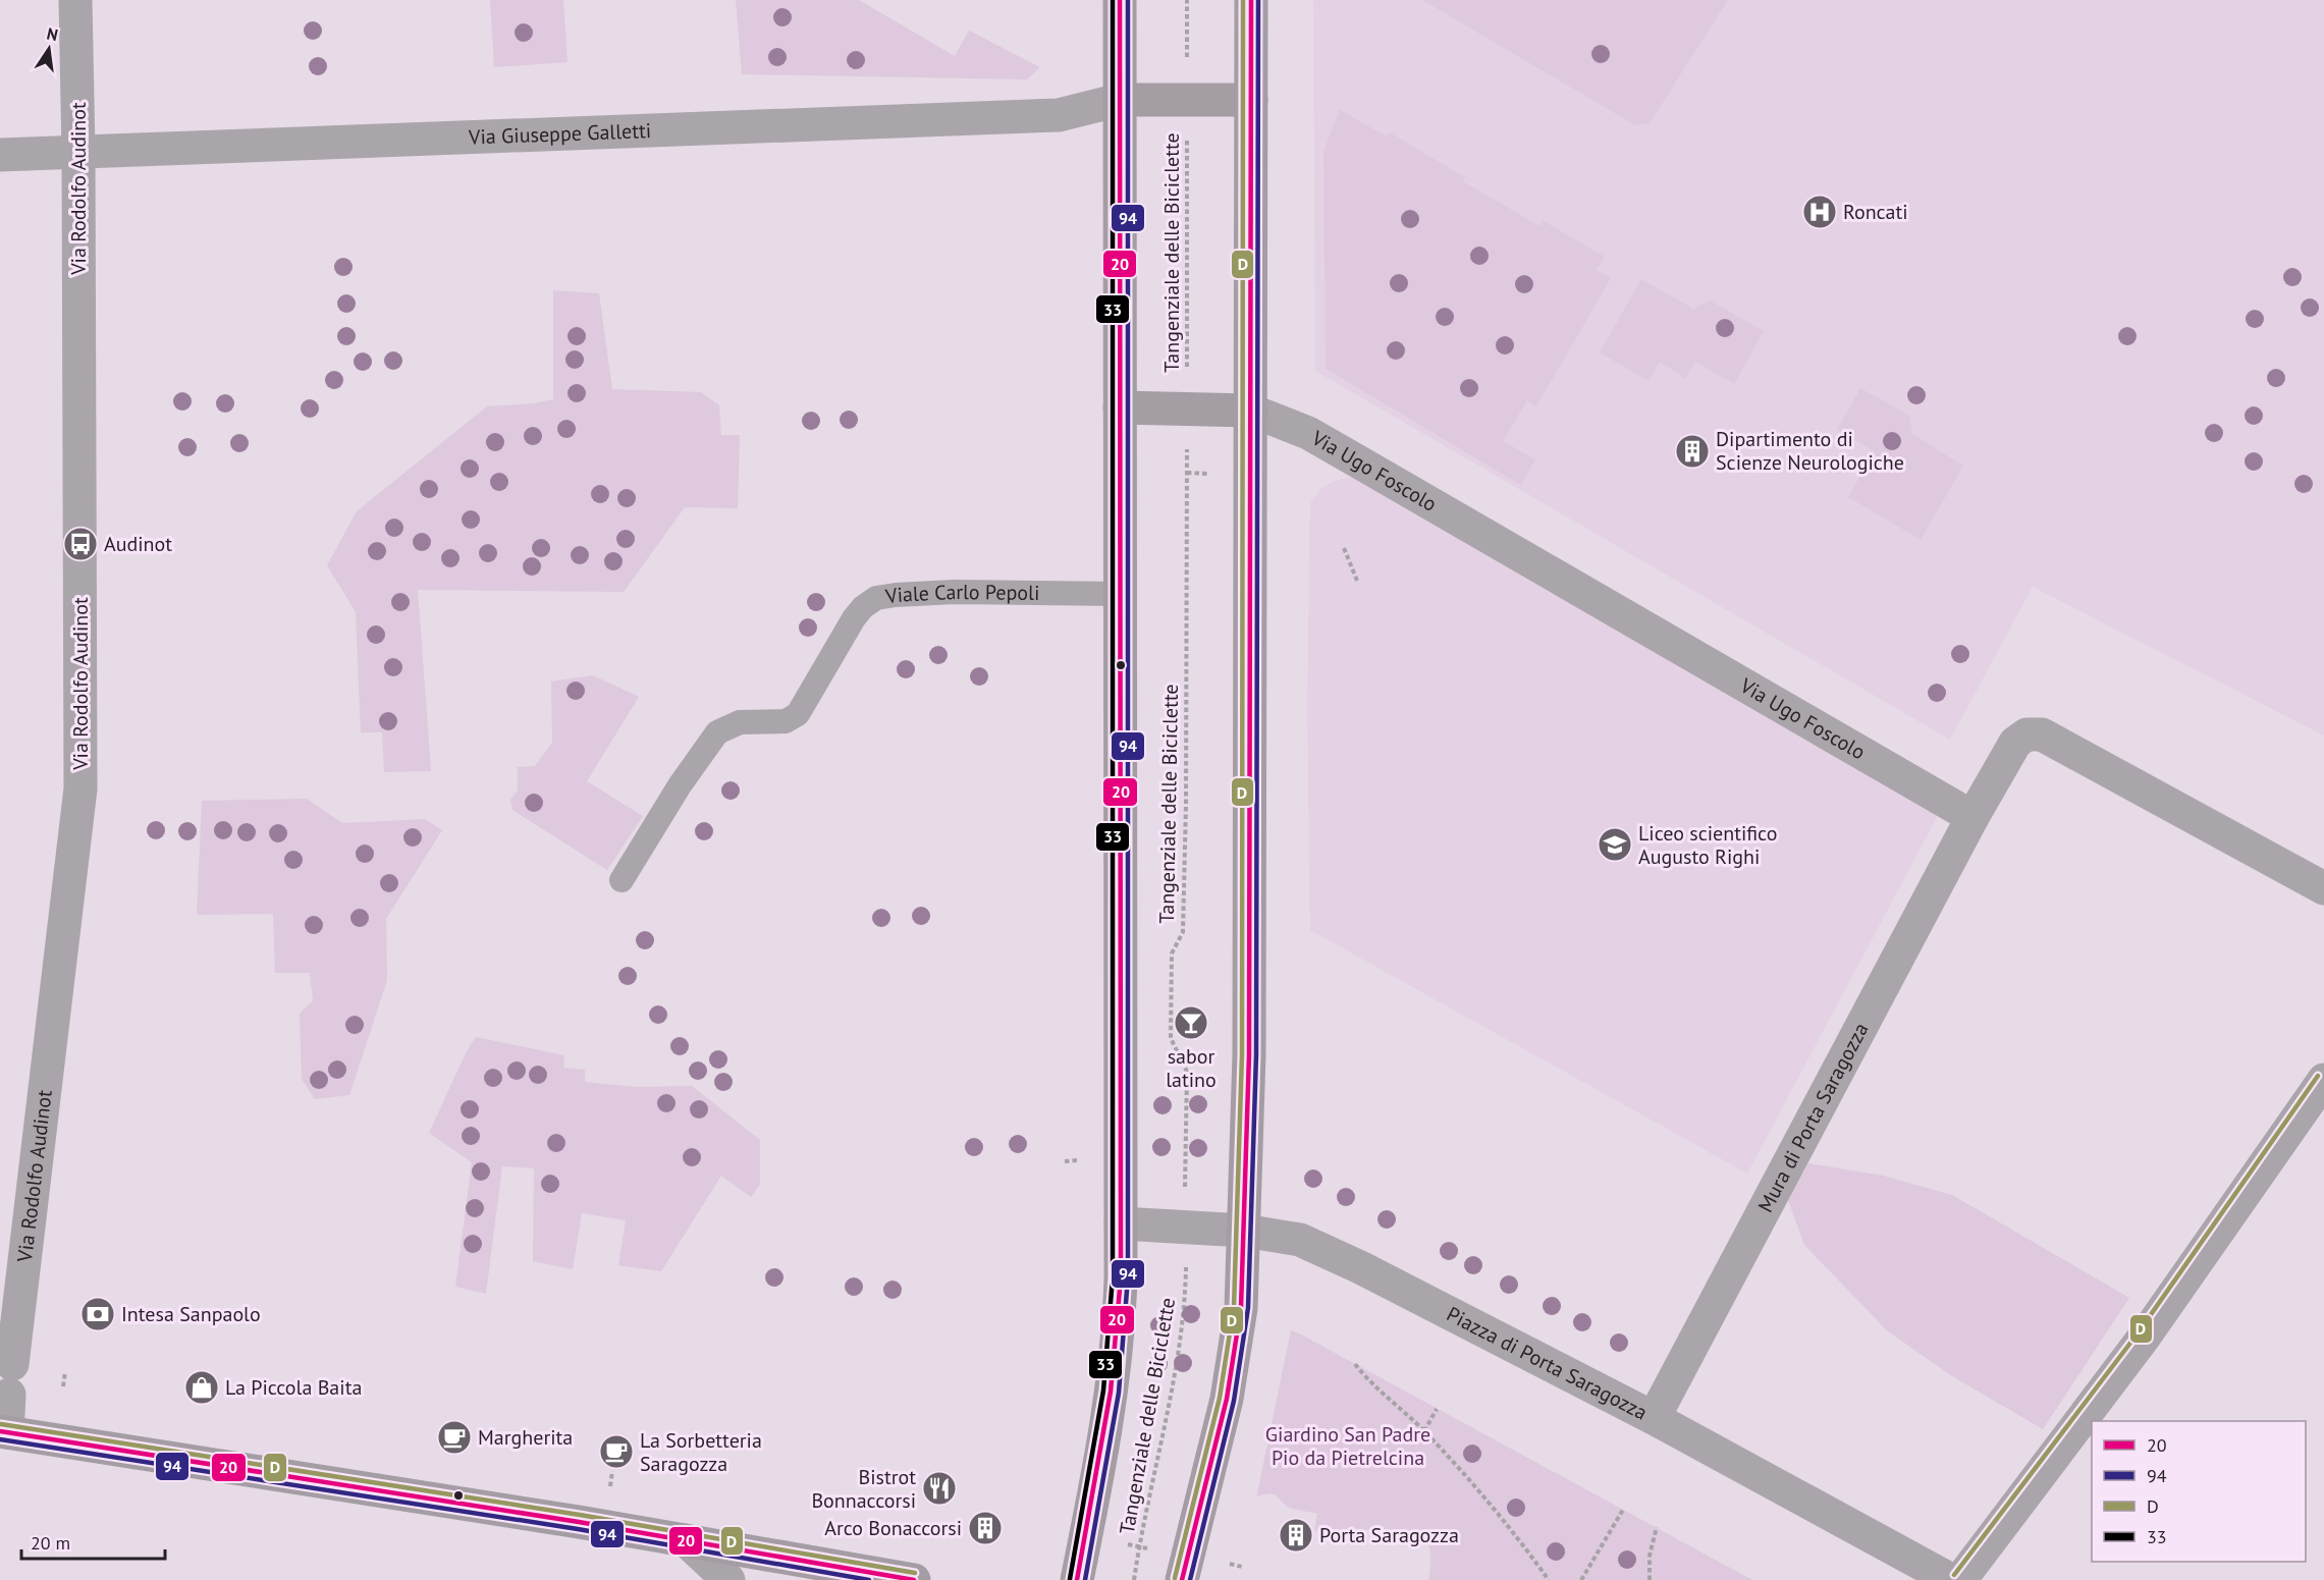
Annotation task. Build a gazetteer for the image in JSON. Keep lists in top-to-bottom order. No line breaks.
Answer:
{"streets":{"street":["Via Giuseppe Galletti","Via Rodolfo Audinot","Via Ugo Foscolo","Mura di Porta Saragozza","Piazza di Porta Saragozza"],"lane":["Viale Carlo Pepoli"],"path":["Tangenziale delle Biciclette"]},"crossings":[["Via Giuseppe Galletti","Via Rodolfo Audinot"],["Via Ugo Foscolo","Mura di Porta Saragozza"],["Mura di Porta Saragozza","Piazza di Porta Saragozza"]],"parks":["Giardino San Padre Pio da Pietrelcina"],"places":{"hospital":["Roncati"],"building":["Dipartimento di Scienze Neurologiche","Arco Bonaccorsi","Porta Saragozza"],"bus stop":["Audinot"],"school or university":["Liceo scientifico Augusto Righi"],"bar":["sabor latino"],"bank":["Intesa Sanpaolo"],"shop":["La Piccola Baita"],"cafe":["Margherita","La Sorbetteria Saragozza"],"restaurant":["Bistrot Bonnaccorsi"]},"lines":["transit line 20","transit line 94","transit line D","transit line 33"],"legend":["20","94","D","33"],"scale_bar":"20 m","north":"top"}
